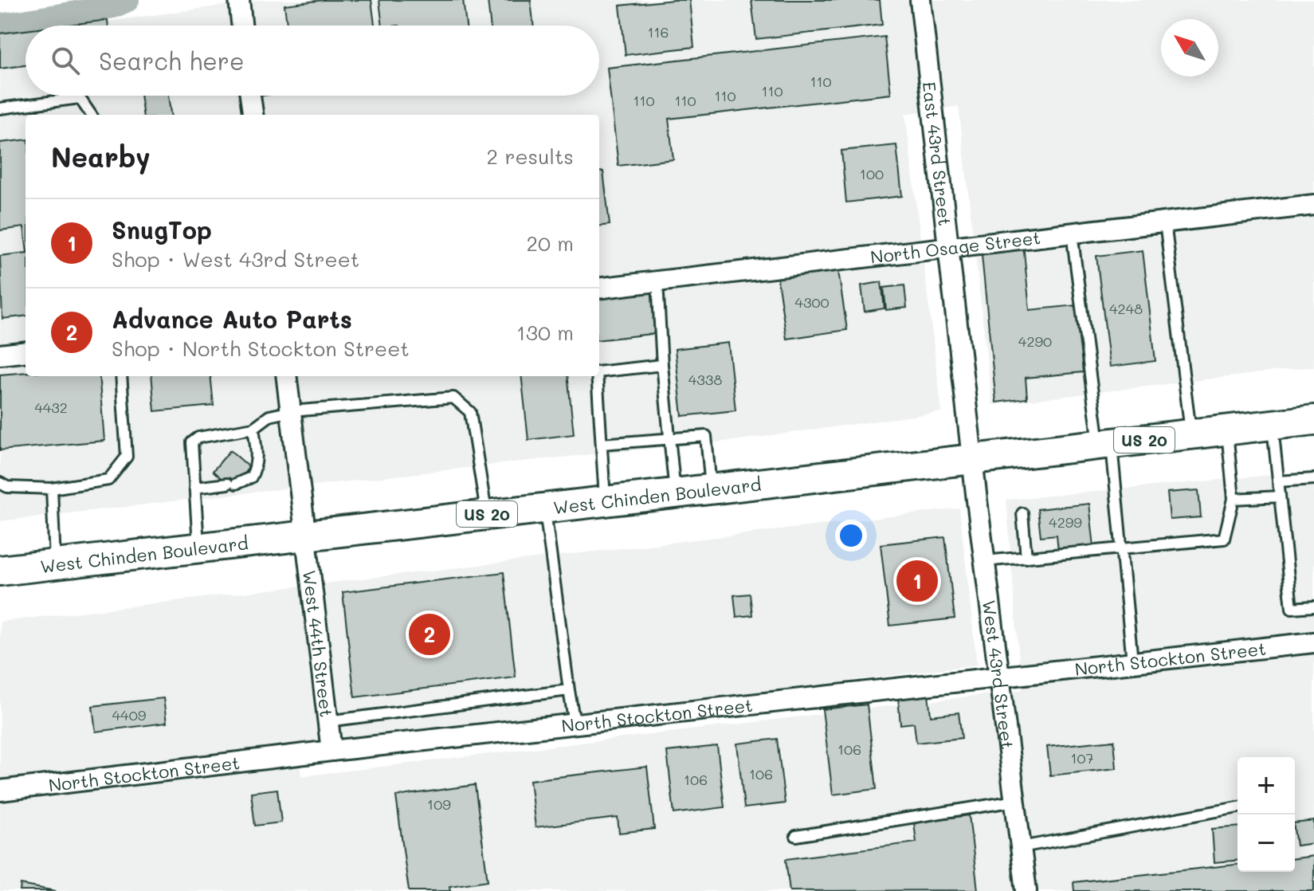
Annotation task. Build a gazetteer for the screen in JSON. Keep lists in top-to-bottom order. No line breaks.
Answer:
{"streets":{"main road":["US 20","West Chinden Boulevard"],"street":["East 43rd Street","North Osage Street","West 44th Street","North Stockton Street","West 43rd Street"]},"crossings":[["East 43rd Street","North Osage Street"],["East 43rd Street","West Chinden Boulevard"],["East 43rd Street","West 43rd Street"],["West Chinden Boulevard","West 44th Street"],["West Chinden Boulevard","West 43rd Street"],["West 44th Street","North Stockton Street"],["North Stockton Street","West 43rd Street"]],"house_numbers":["116","110","110","110","110","110","100","4300","4248","4290","4338","4432","4299","4409","106","107","106","106","109"],"north":"top left","page":{"search":"Search here","heading":["Nearby","2 results"],"list":[{"mark":"1","name":"SnugTop","note":"Shop · West 43rd Street","value":"20 m"},{"mark":"2","name":"Advance Auto Parts","note":"Shop · North Stockton Street","value":"130 m"}],"pins":["1","2"],"map_buttons":["+","−"]}}
